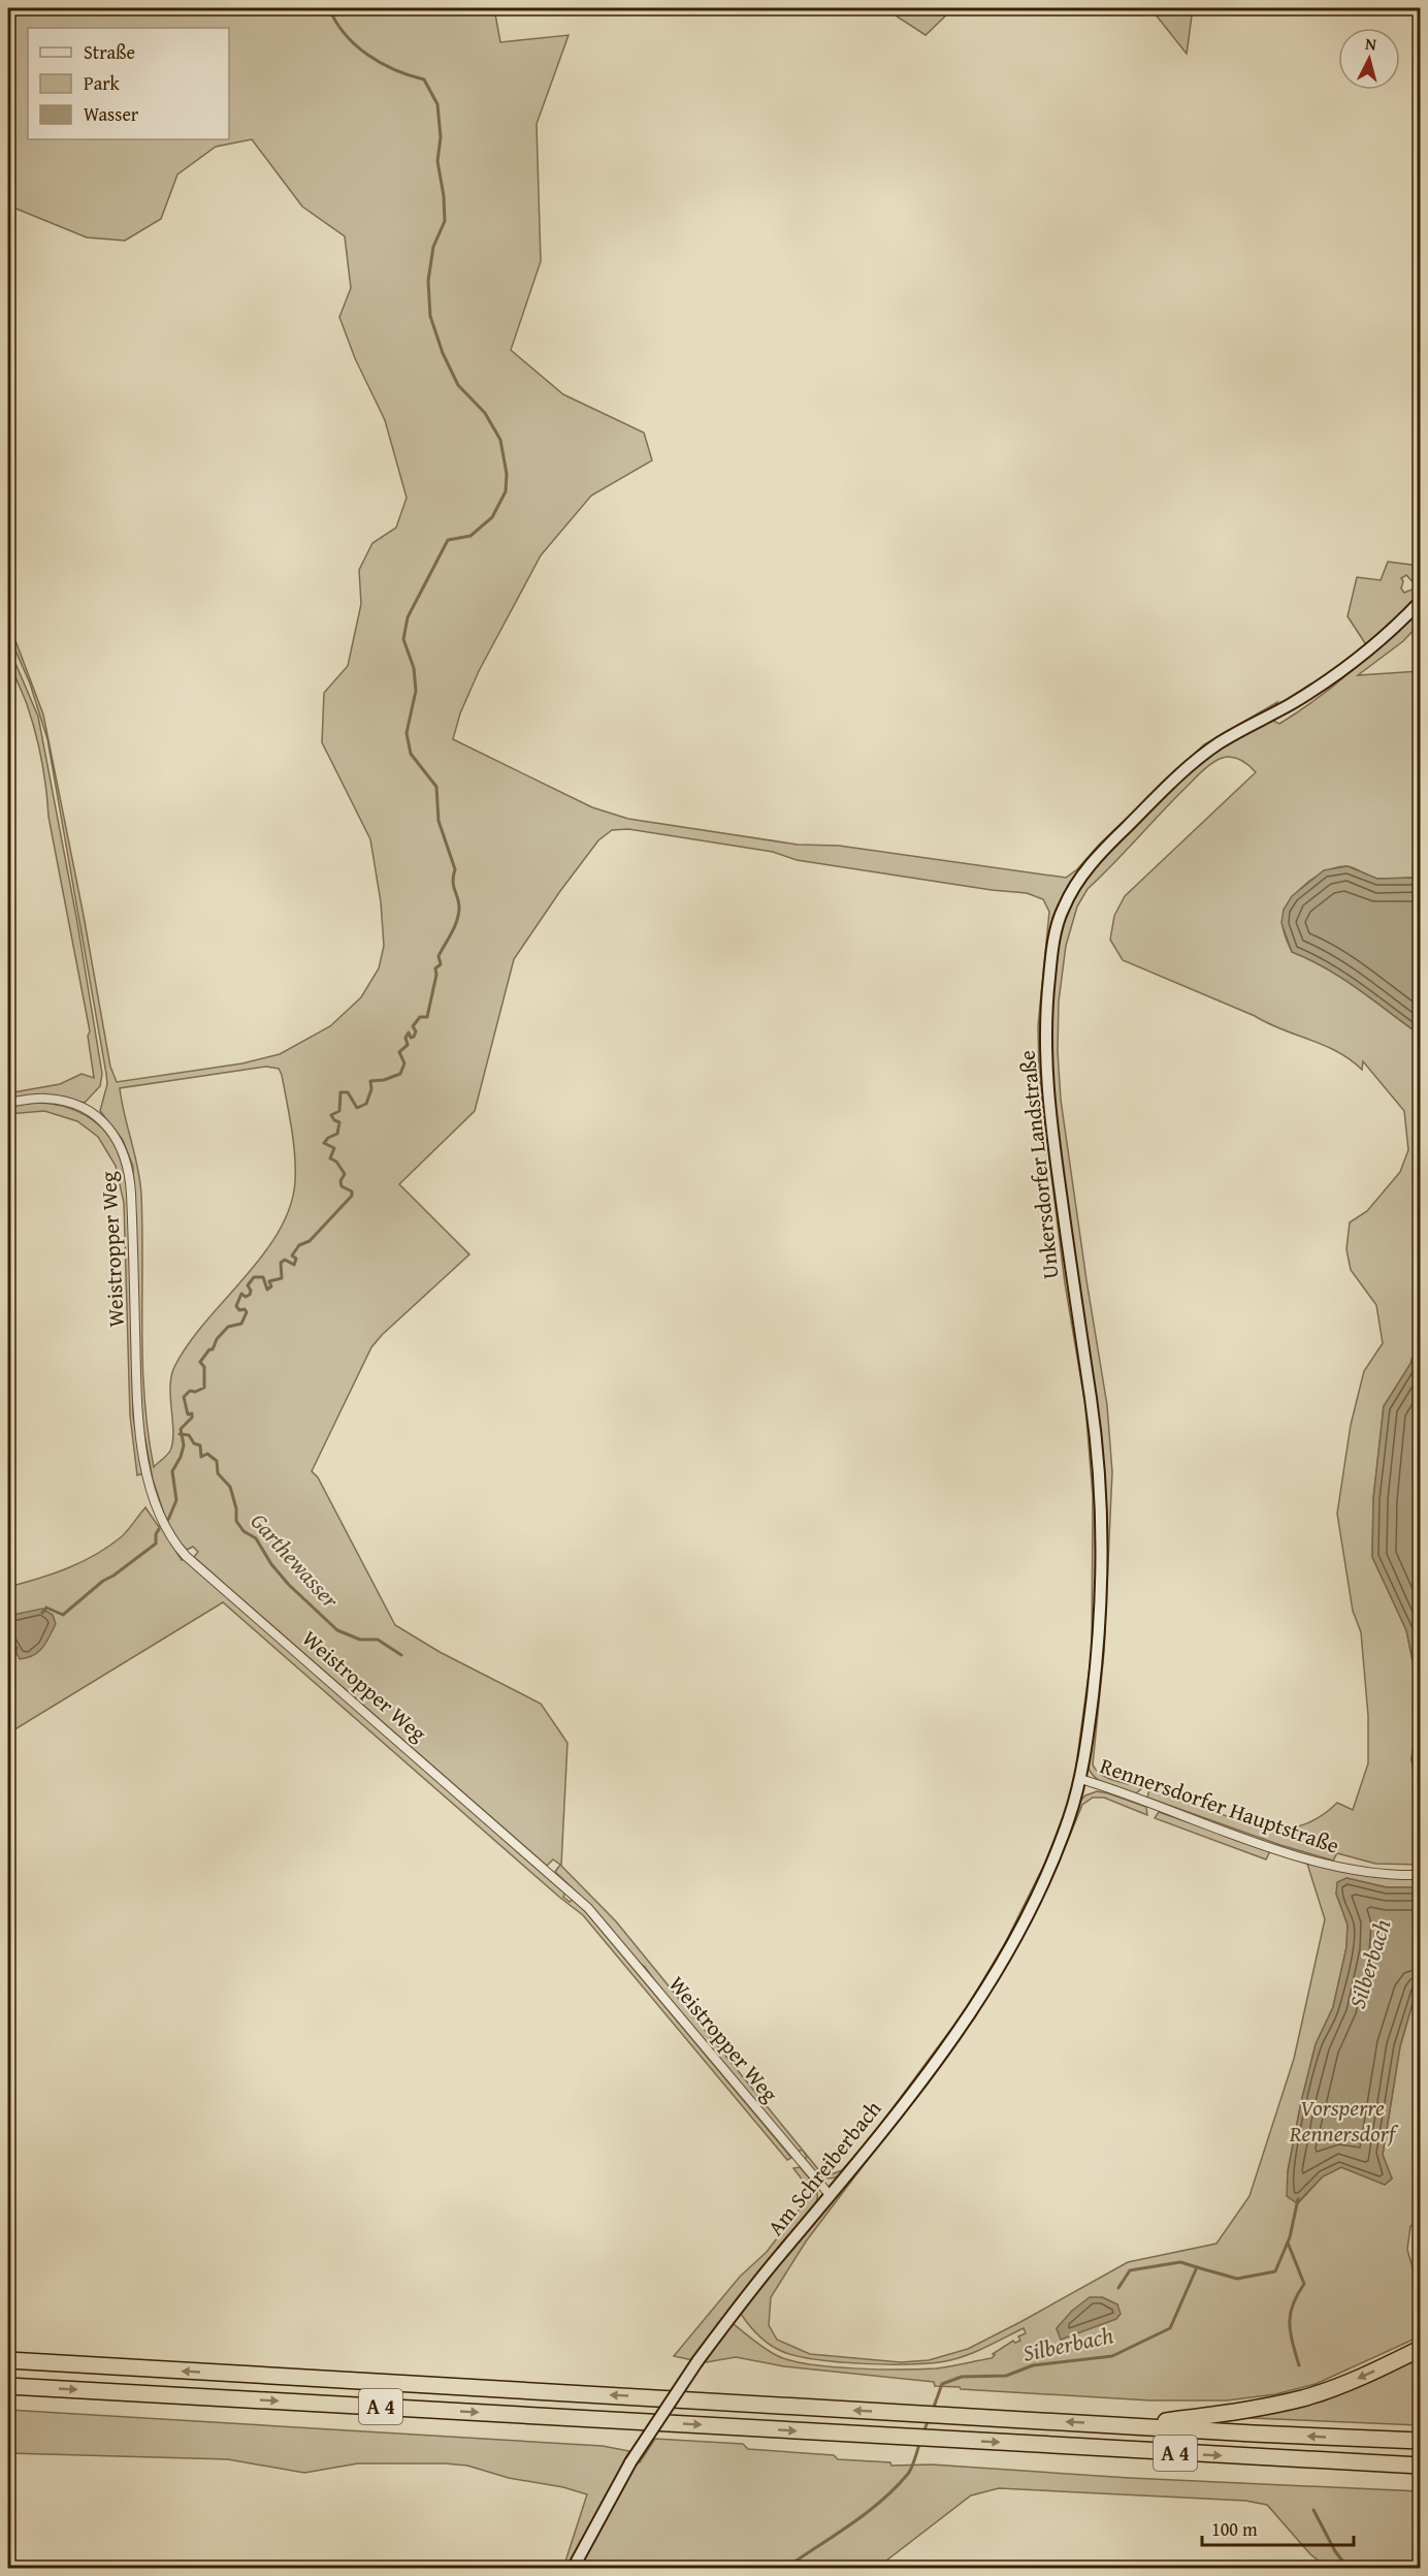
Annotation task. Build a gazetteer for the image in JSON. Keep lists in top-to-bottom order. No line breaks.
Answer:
{"streets":{"highway":["A 4"],"street":["Unkersdorfer Landstraße","Weistropper Weg","Rennersdorfer Hauptstraße","Am Schreiberbach"]},"crossings":[["Unkersdorfer Landstraße","Rennersdorfer Hauptstraße"],["Unkersdorfer Landstraße","Am Schreiberbach"],["Weistropper Weg","Am Schreiberbach"],["Rennersdorfer Hauptstraße","Am Schreiberbach"]],"water":["Garthewasser","Silberbach","Vorsperre Rennersdorf"],"legend":["Straße","Park","Wasser"],"scale_bar":"100 m","north":"top"}
